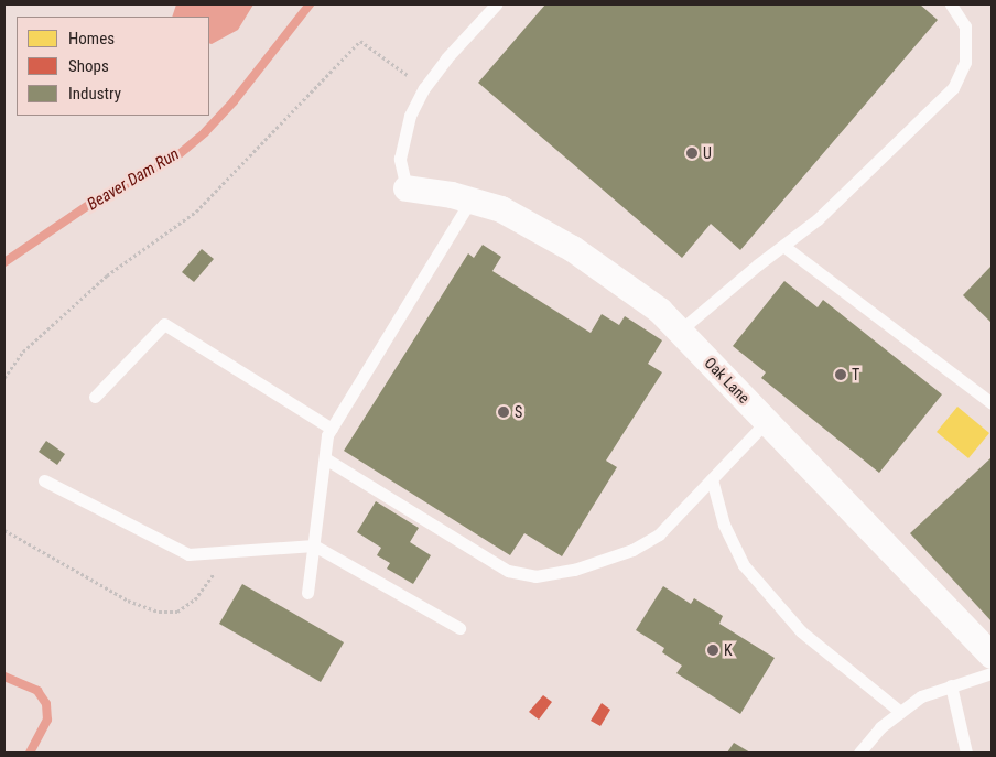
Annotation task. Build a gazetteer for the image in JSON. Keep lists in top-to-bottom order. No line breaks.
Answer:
{"streets":{"street":["Oak Lane"]},"water":["Beaver Dam Run"],"places":["U","T","S","K"],"legend":["Homes","Shops","Industry"]}
